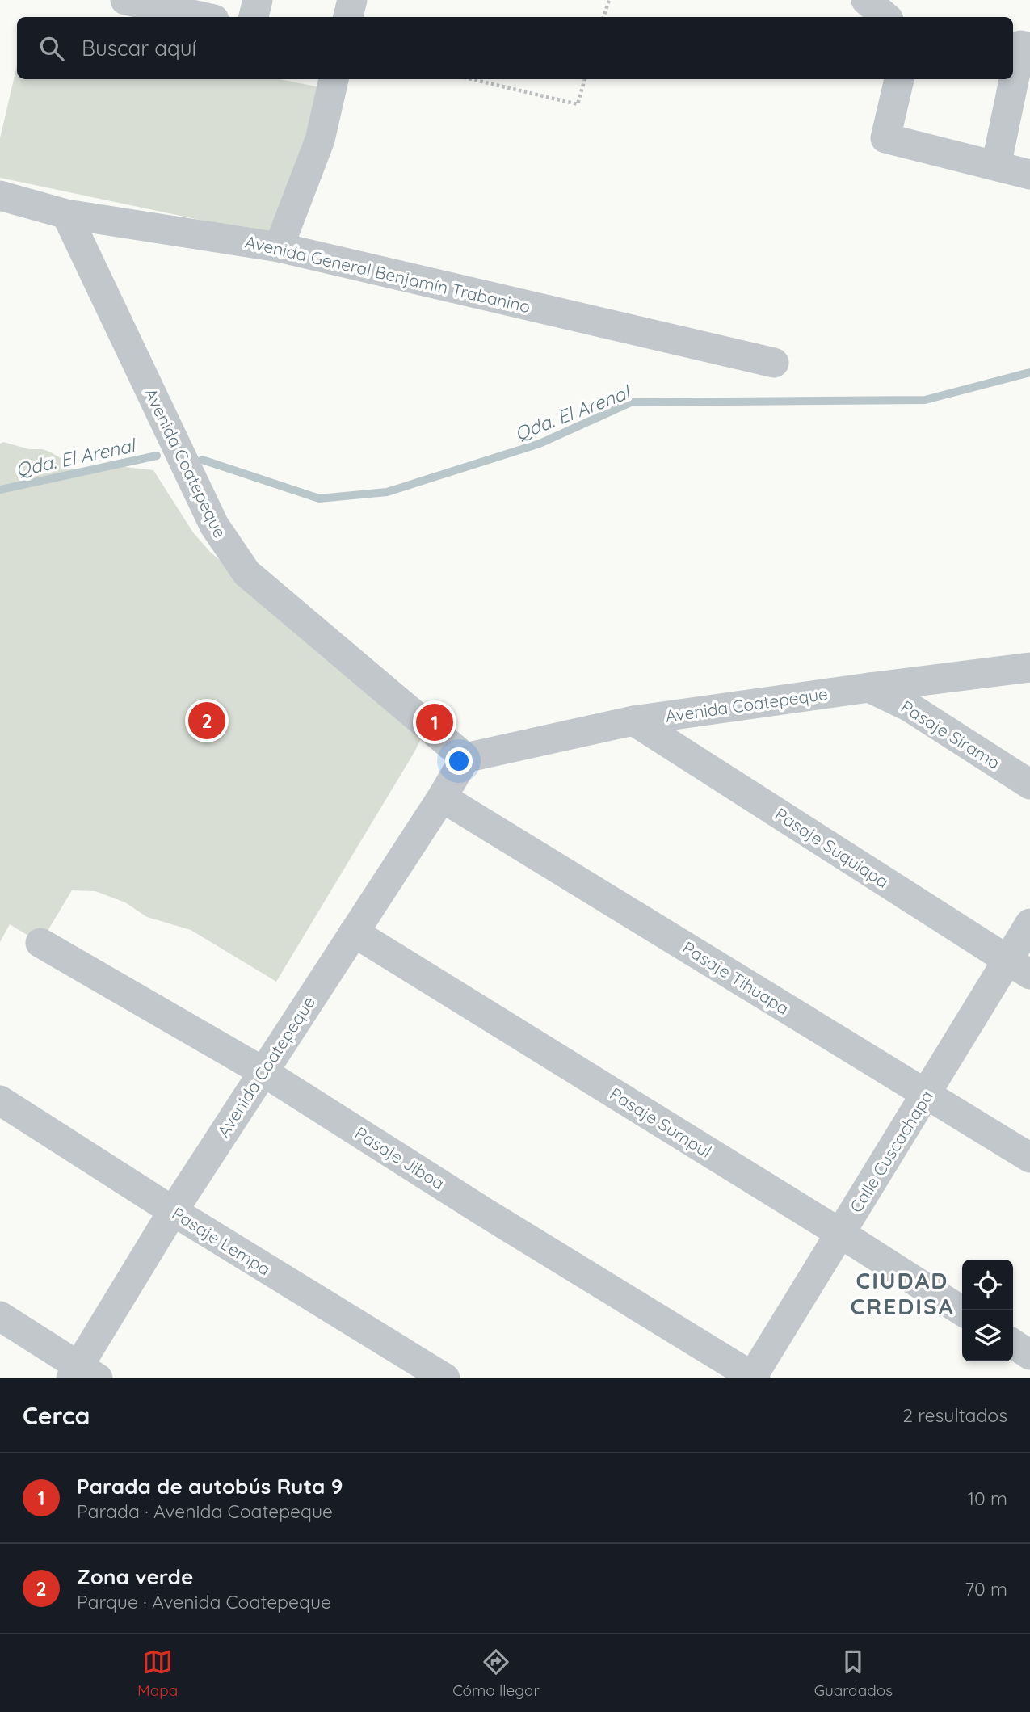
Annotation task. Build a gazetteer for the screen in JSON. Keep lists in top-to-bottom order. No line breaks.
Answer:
{"streets":{"street":["Avenida General Benjamín Trabanino","Avenida Coatepeque","Pasaje Sirama","Pasaje Suquiapa","Pasaje Tihuapa","Pasaje Sumpul","Calle Cuscachapa","Pasaje Jiboa","Pasaje Lempa"]},"crossings":[["Avenida General Benjamín Trabanino","Avenida Coatepeque"],["Avenida Coatepeque","Pasaje Sirama"],["Avenida Coatepeque","Pasaje Suquiapa"],["Avenida Coatepeque","Pasaje Tihuapa"],["Avenida Coatepeque","Pasaje Sumpul"],["Avenida Coatepeque","Pasaje Jiboa"],["Avenida Coatepeque","Pasaje Lempa"],["Pasaje Suquiapa","Calle Cuscachapa"],["Pasaje Tihuapa","Calle Cuscachapa"],["Pasaje Sumpul","Calle Cuscachapa"],["Calle Cuscachapa","Pasaje Jiboa"]],"districts":["CIUDAD CREDISA"],"water":["Qda. El Arenal"],"page":{"search":"Buscar aquí","pins":["2","1"],"heading":["Cerca","2 resultados"],"list":[{"mark":"1","name":"Parada de autobús Ruta 9","note":"Parada · Avenida Coatepeque","value":"10 m"},{"mark":"2","name":"Zona verde","note":"Parque · Avenida Coatepeque","value":"70 m"}],"nav":["Mapa","Cómo llegar","Guardados"]}}
